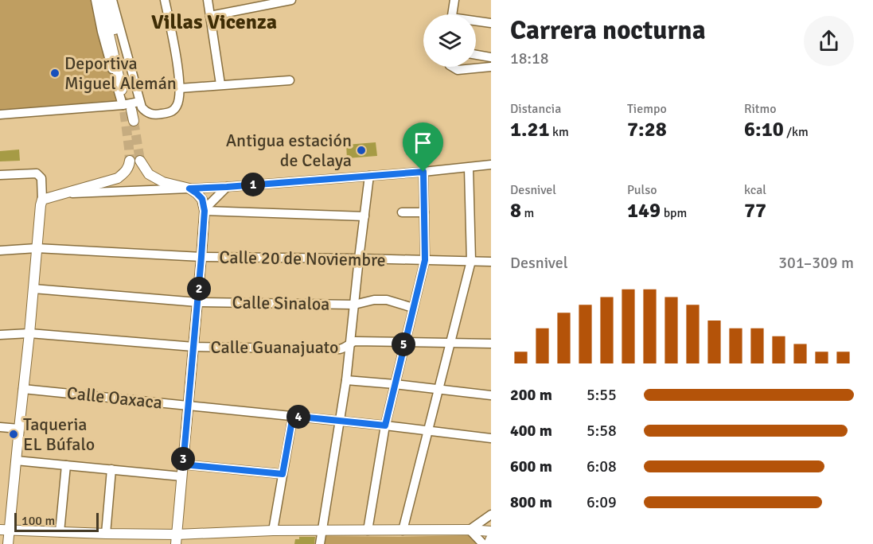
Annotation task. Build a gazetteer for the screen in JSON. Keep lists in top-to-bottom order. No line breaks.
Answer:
{"streets":{"street":["Calle 20 de Noviembre","Calle Sinaloa","Calle Guanajuato","Calle Oaxaca"]},"districts":["Villas Vicenza"],"places":["Deportiva Miguel Alemán","Antigua estación de Celaya","Taqueria EL Búfalo"],"scale_bar":"100 m","page":{"heading":["Carrera nocturna","18:18"],"stats":[["Distancia","1.21 km"],["Tiempo","7:28"],["Ritmo","6:10 /km"],["Desnivel","8 m"],["Pulso","149 bpm"],["kcal","77"]],"pins":["1","2","5","4","3"],"chart":["Desnivel","301–309 m"],"list":[{"name":"200 m","note":"5:55"},{"name":"400 m","note":"5:58"},{"name":"600 m","note":"6:08"},{"name":"800 m","note":"6:09"}],"scale":"100 m"}}
